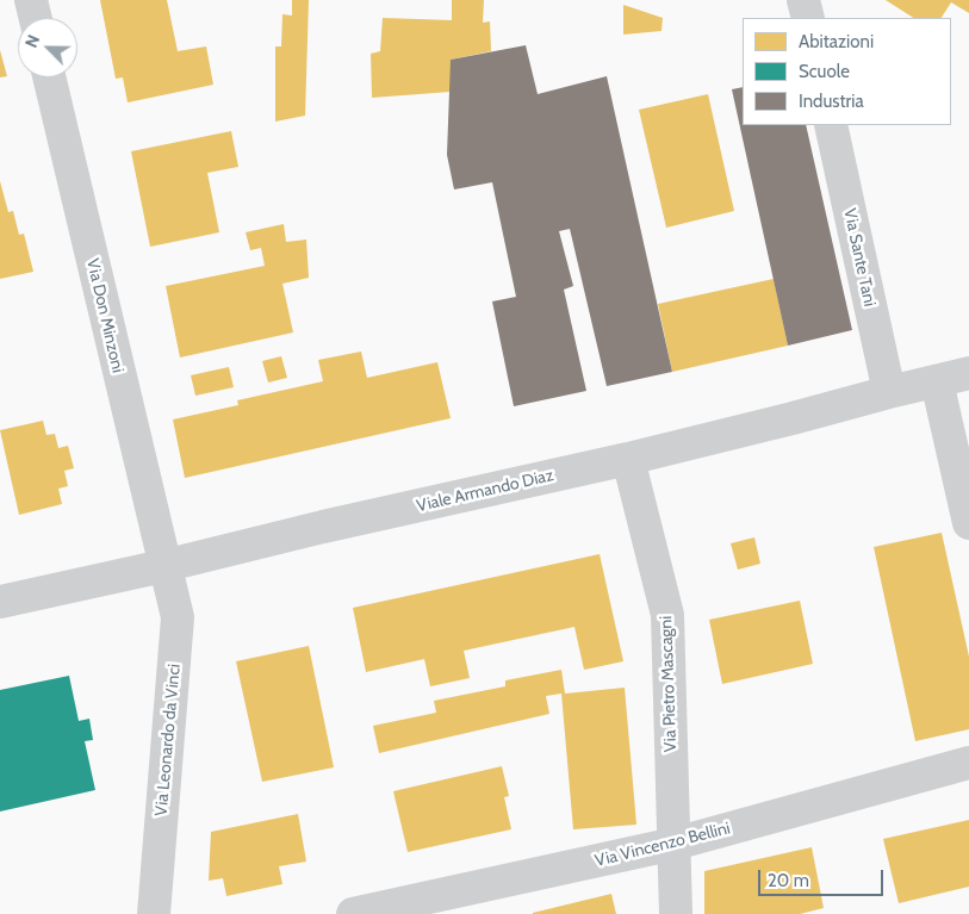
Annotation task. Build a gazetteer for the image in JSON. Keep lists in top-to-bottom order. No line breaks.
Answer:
{"streets":{"street":["Via Sante Tani","Via Don Minzoni","Viale Armando Diaz","Via Pietro Mascagni","Via Leonardo da Vinci","Via Vincenzo Bellini"]},"crossings":[["Via Sante Tani","Viale Armando Diaz"],["Via Don Minzoni","Viale Armando Diaz"],["Via Don Minzoni","Via Leonardo da Vinci"],["Viale Armando Diaz","Via Pietro Mascagni"],["Viale Armando Diaz","Via Leonardo da Vinci"],["Via Pietro Mascagni","Via Vincenzo Bellini"]],"legend":["Abitazioni","Scuole","Industria"],"scale_bar":"20 m","north":"top left"}
